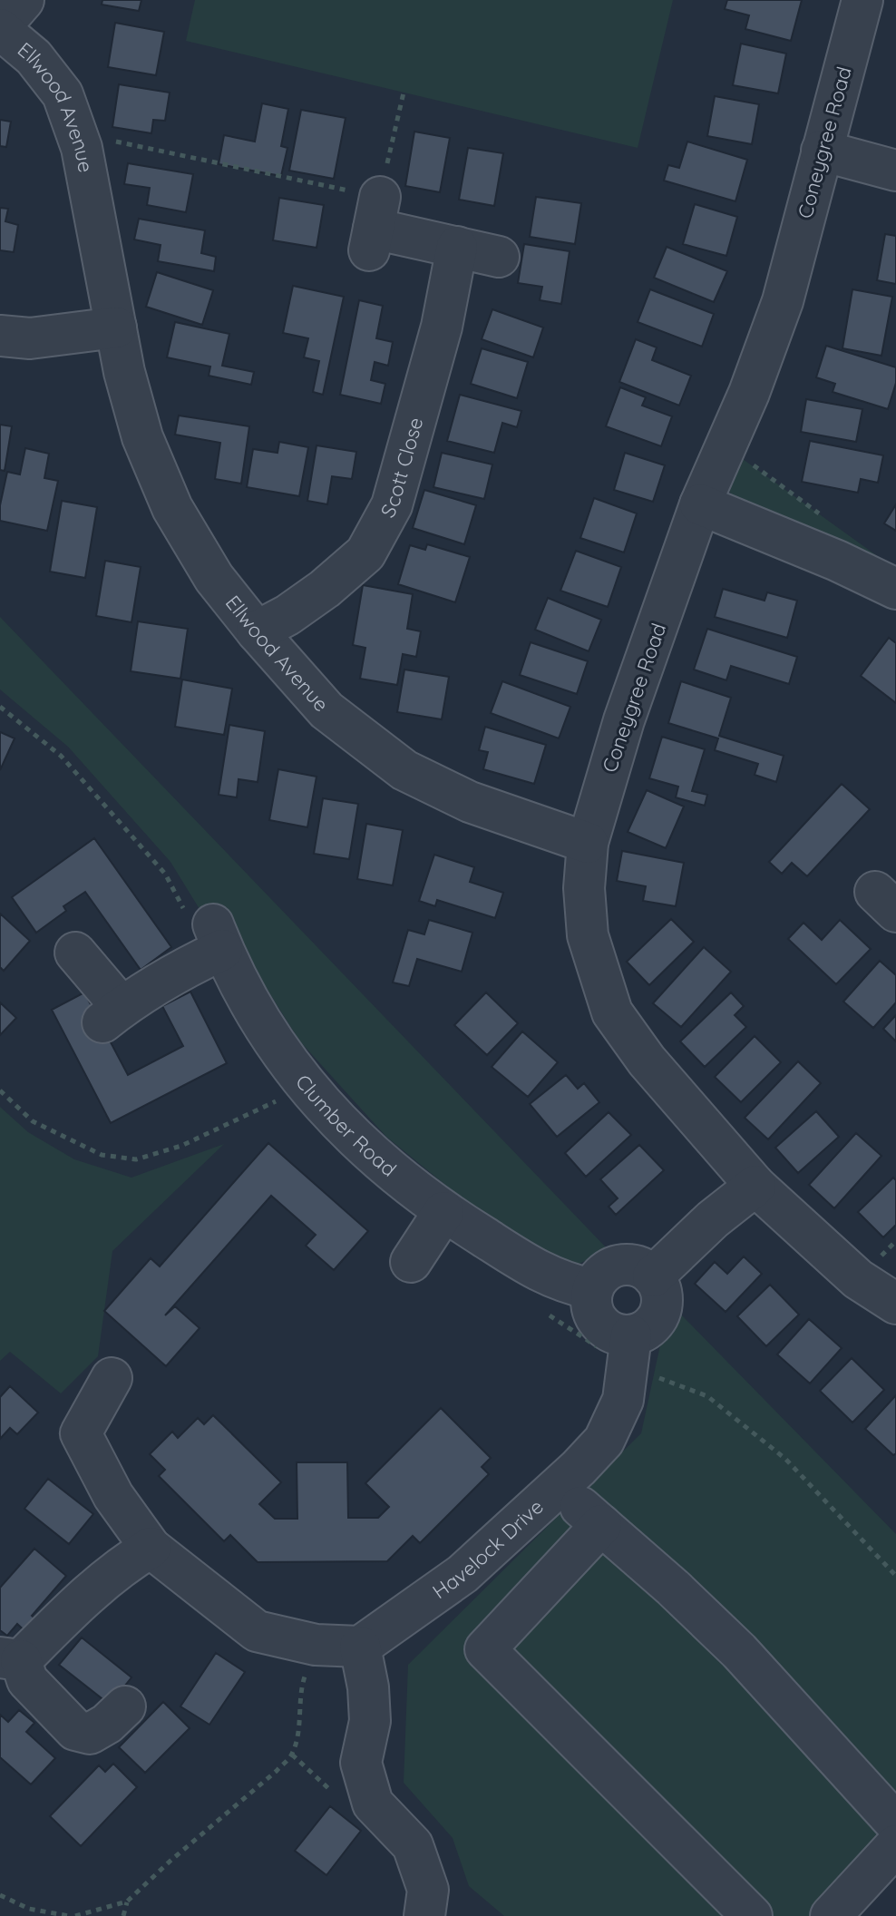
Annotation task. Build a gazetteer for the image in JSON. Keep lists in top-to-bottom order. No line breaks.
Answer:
{"streets":{"street":["Ellwood Avenue","Coneygree Road","Scott Close","Clumber Road","Havelock Drive"]},"crossings":[["Ellwood Avenue","Coneygree Road"],["Ellwood Avenue","Scott Close"],["Clumber Road","Havelock Drive"]]}
